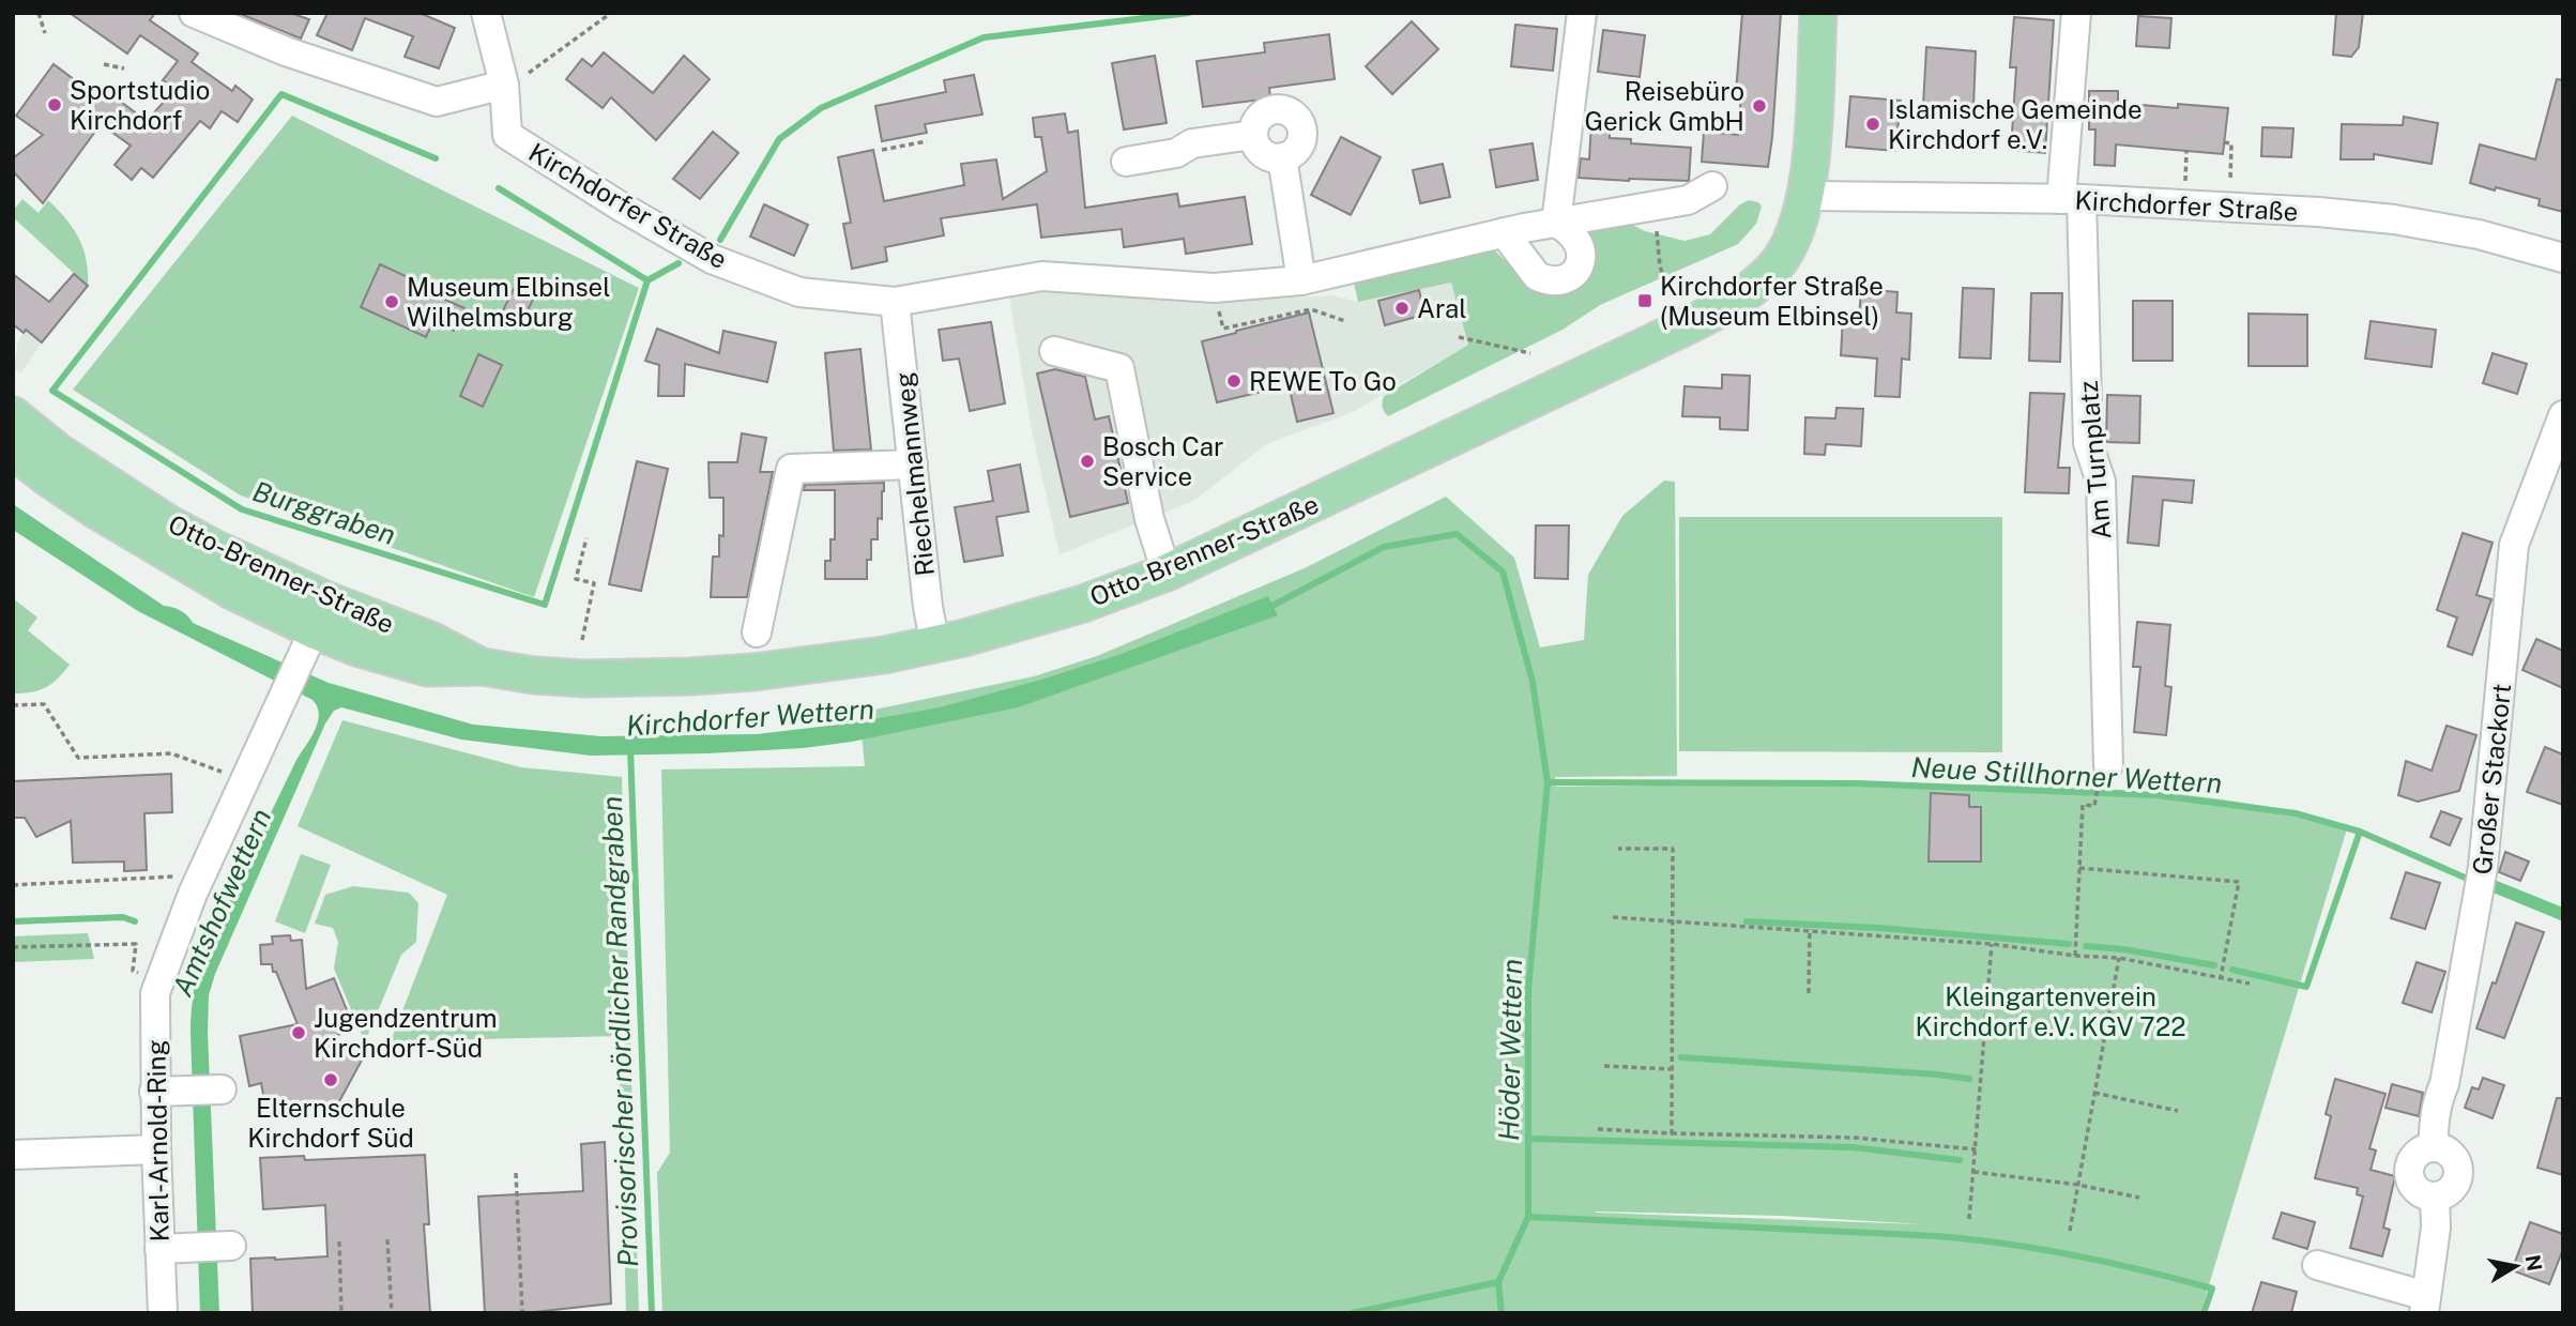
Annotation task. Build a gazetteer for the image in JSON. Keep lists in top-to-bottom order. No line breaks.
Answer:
{"streets":{"main road":["Otto-Brenner-Straße"],"street":["Kirchdorfer Straße","Am Turnplatz","Riechelmannweg","Großer Stackort","Karl-Arnold-Ring"]},"crossings":[["Kirchdorfer Straße","Am Turnplatz"],["Kirchdorfer Straße","Riechelmannweg"],["Kirchdorfer Straße","Otto-Brenner-Straße"],["Riechelmannweg","Otto-Brenner-Straße"],["Otto-Brenner-Straße","Karl-Arnold-Ring"]],"water":["Burggraben","Kirchdorfer Wettern","Neue Stillhorner Wettern","Amtshofwettern","Provisorischer nördlicher Randgraben","Höder Wettern"],"parks":["Kleingartenverein Kirchdorf e.V. KGV 722"],"places":{"other":["Sportstudio Kirchdorf","Reisebüro Gerick GmbH","Islamische Gemeinde Kirchdorf e.V.","Museum Elbinsel Wilhelmsburg","Aral","REWE To Go","Bosch Car Service","Jugendzentrum Kirchdorf-Süd","Elternschule Kirchdorf Süd"],"transit":["Kirchdorfer Straße (Museum Elbinsel)"]},"north":"right"}
